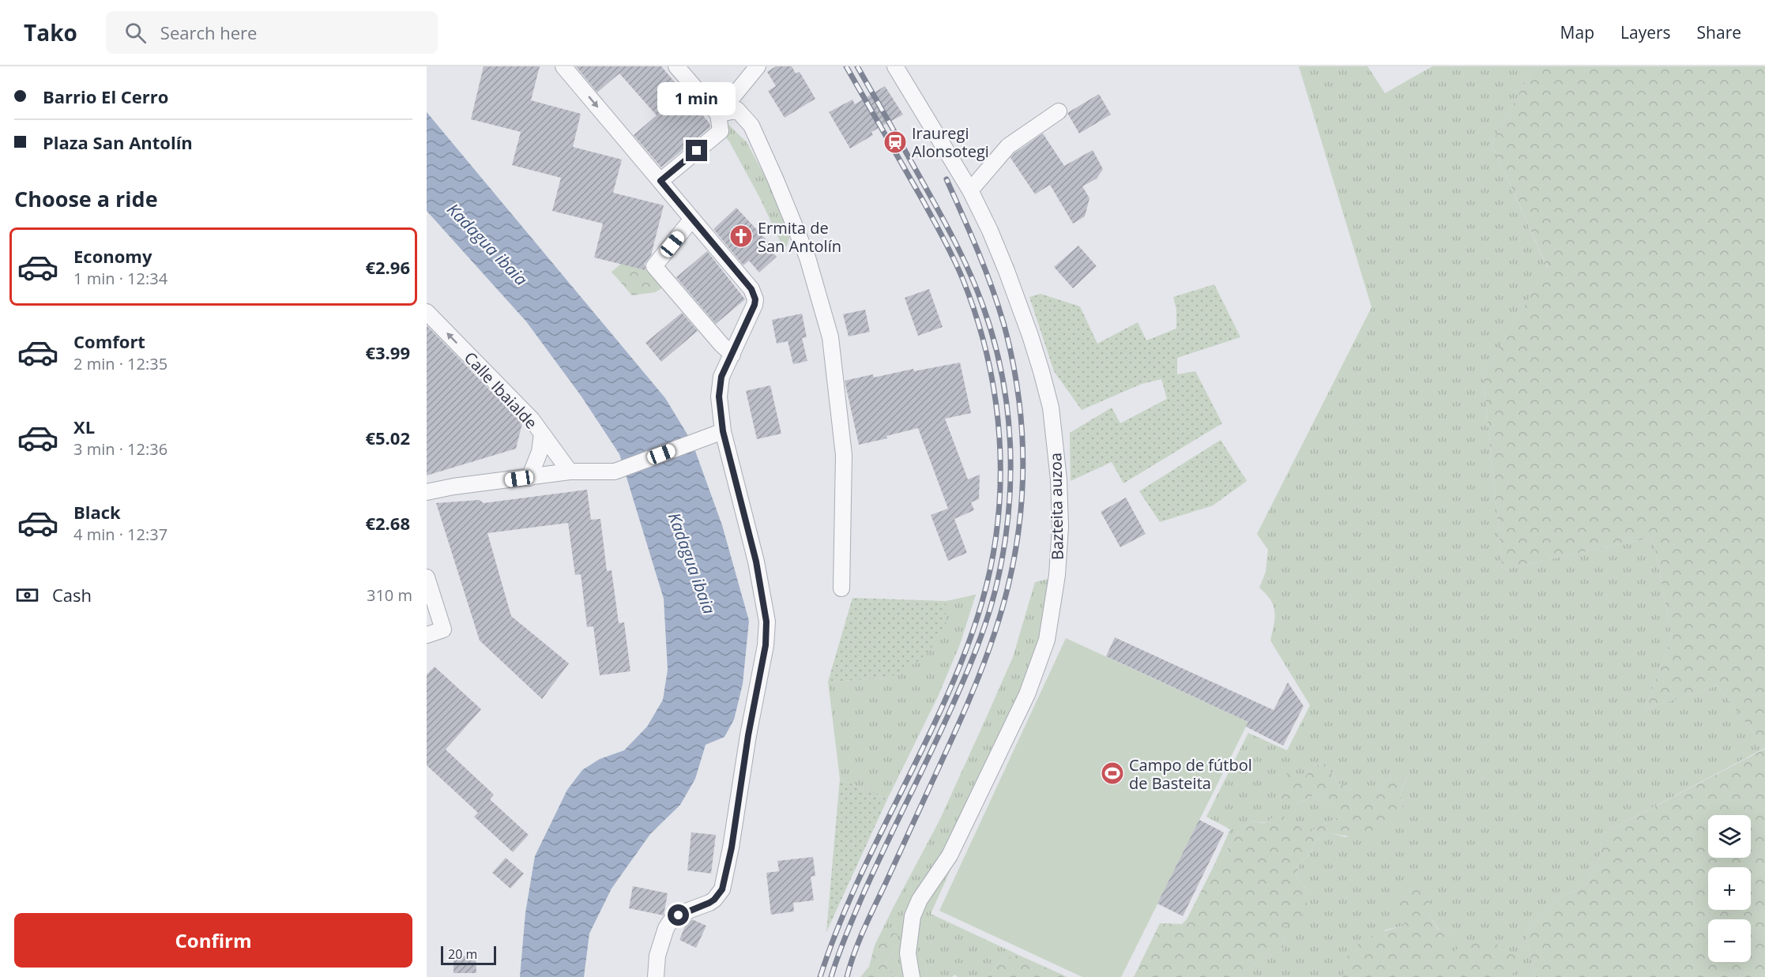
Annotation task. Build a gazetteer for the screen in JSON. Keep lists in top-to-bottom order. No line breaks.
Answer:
{"streets":{"street":["Calle Ibaialde","Bazteita auzoa"]},"one_way":["Calle Ibaialde"],"water":["Kadagua ibaia"],"places":{"station":["Irauregi Alonsotegi"],"church":["Ermita de San Antolín"],"sports":["Campo de fútbol de Basteita"]},"scale_bar":"20 m","page":{"header":"Tako","search":"Search here","nav":["Map","Layers","Share"],"banner":["Barrio El Cerro","Plaza San Antolín"],"bubble":"1 min","heading":"Choose a ride","list":[{"name":"Economy","note":"1 min · 12:34","value":"€2.96"},{"name":"Comfort","note":"2 min · 12:35","value":"€3.99"},{"name":"XL","note":"3 min · 12:36","value":"€5.02"},{"name":"Black","note":"4 min · 12:37","value":"€2.68"}],"pay":["Cash","310 m"],"map_buttons":["+","−"],"buttons":"Confirm","scale":"20 m"}}
